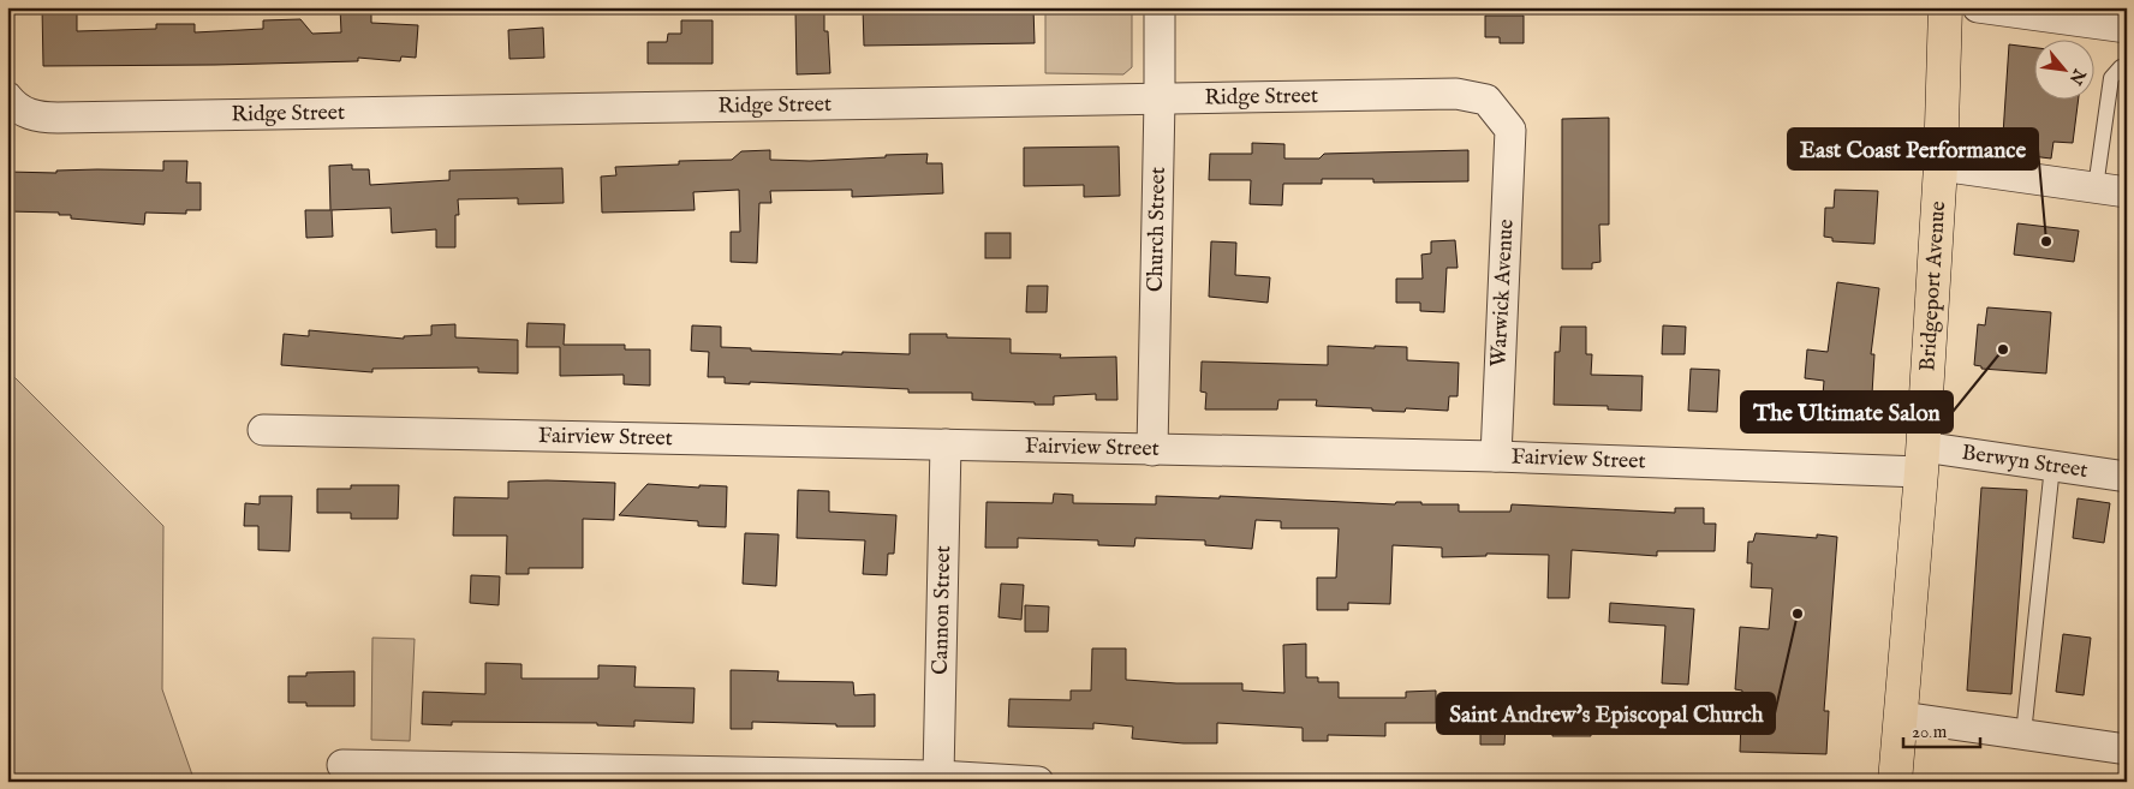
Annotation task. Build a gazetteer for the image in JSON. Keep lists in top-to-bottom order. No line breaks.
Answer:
{"streets":{"main road":["Bridgeport Avenue"],"street":["Ridge Street","Church Street","Warwick Avenue","Fairview Street","Berwyn Street","Cannon Street"]},"crossings":[["Ridge Street","Church Street"],["Ridge Street","Warwick Avenue"],["Church Street","Fairview Street"],["Bridgeport Avenue","Fairview Street"],["Bridgeport Avenue","Berwyn Street"],["Warwick Avenue","Fairview Street"],["Fairview Street","Berwyn Street"],["Fairview Street","Cannon Street"]],"places":["East Coast Performance","The Ultimate Salon","Saint Andrew's Episcopal Church"],"scale_bar":"20 m","north":"bottom right"}
